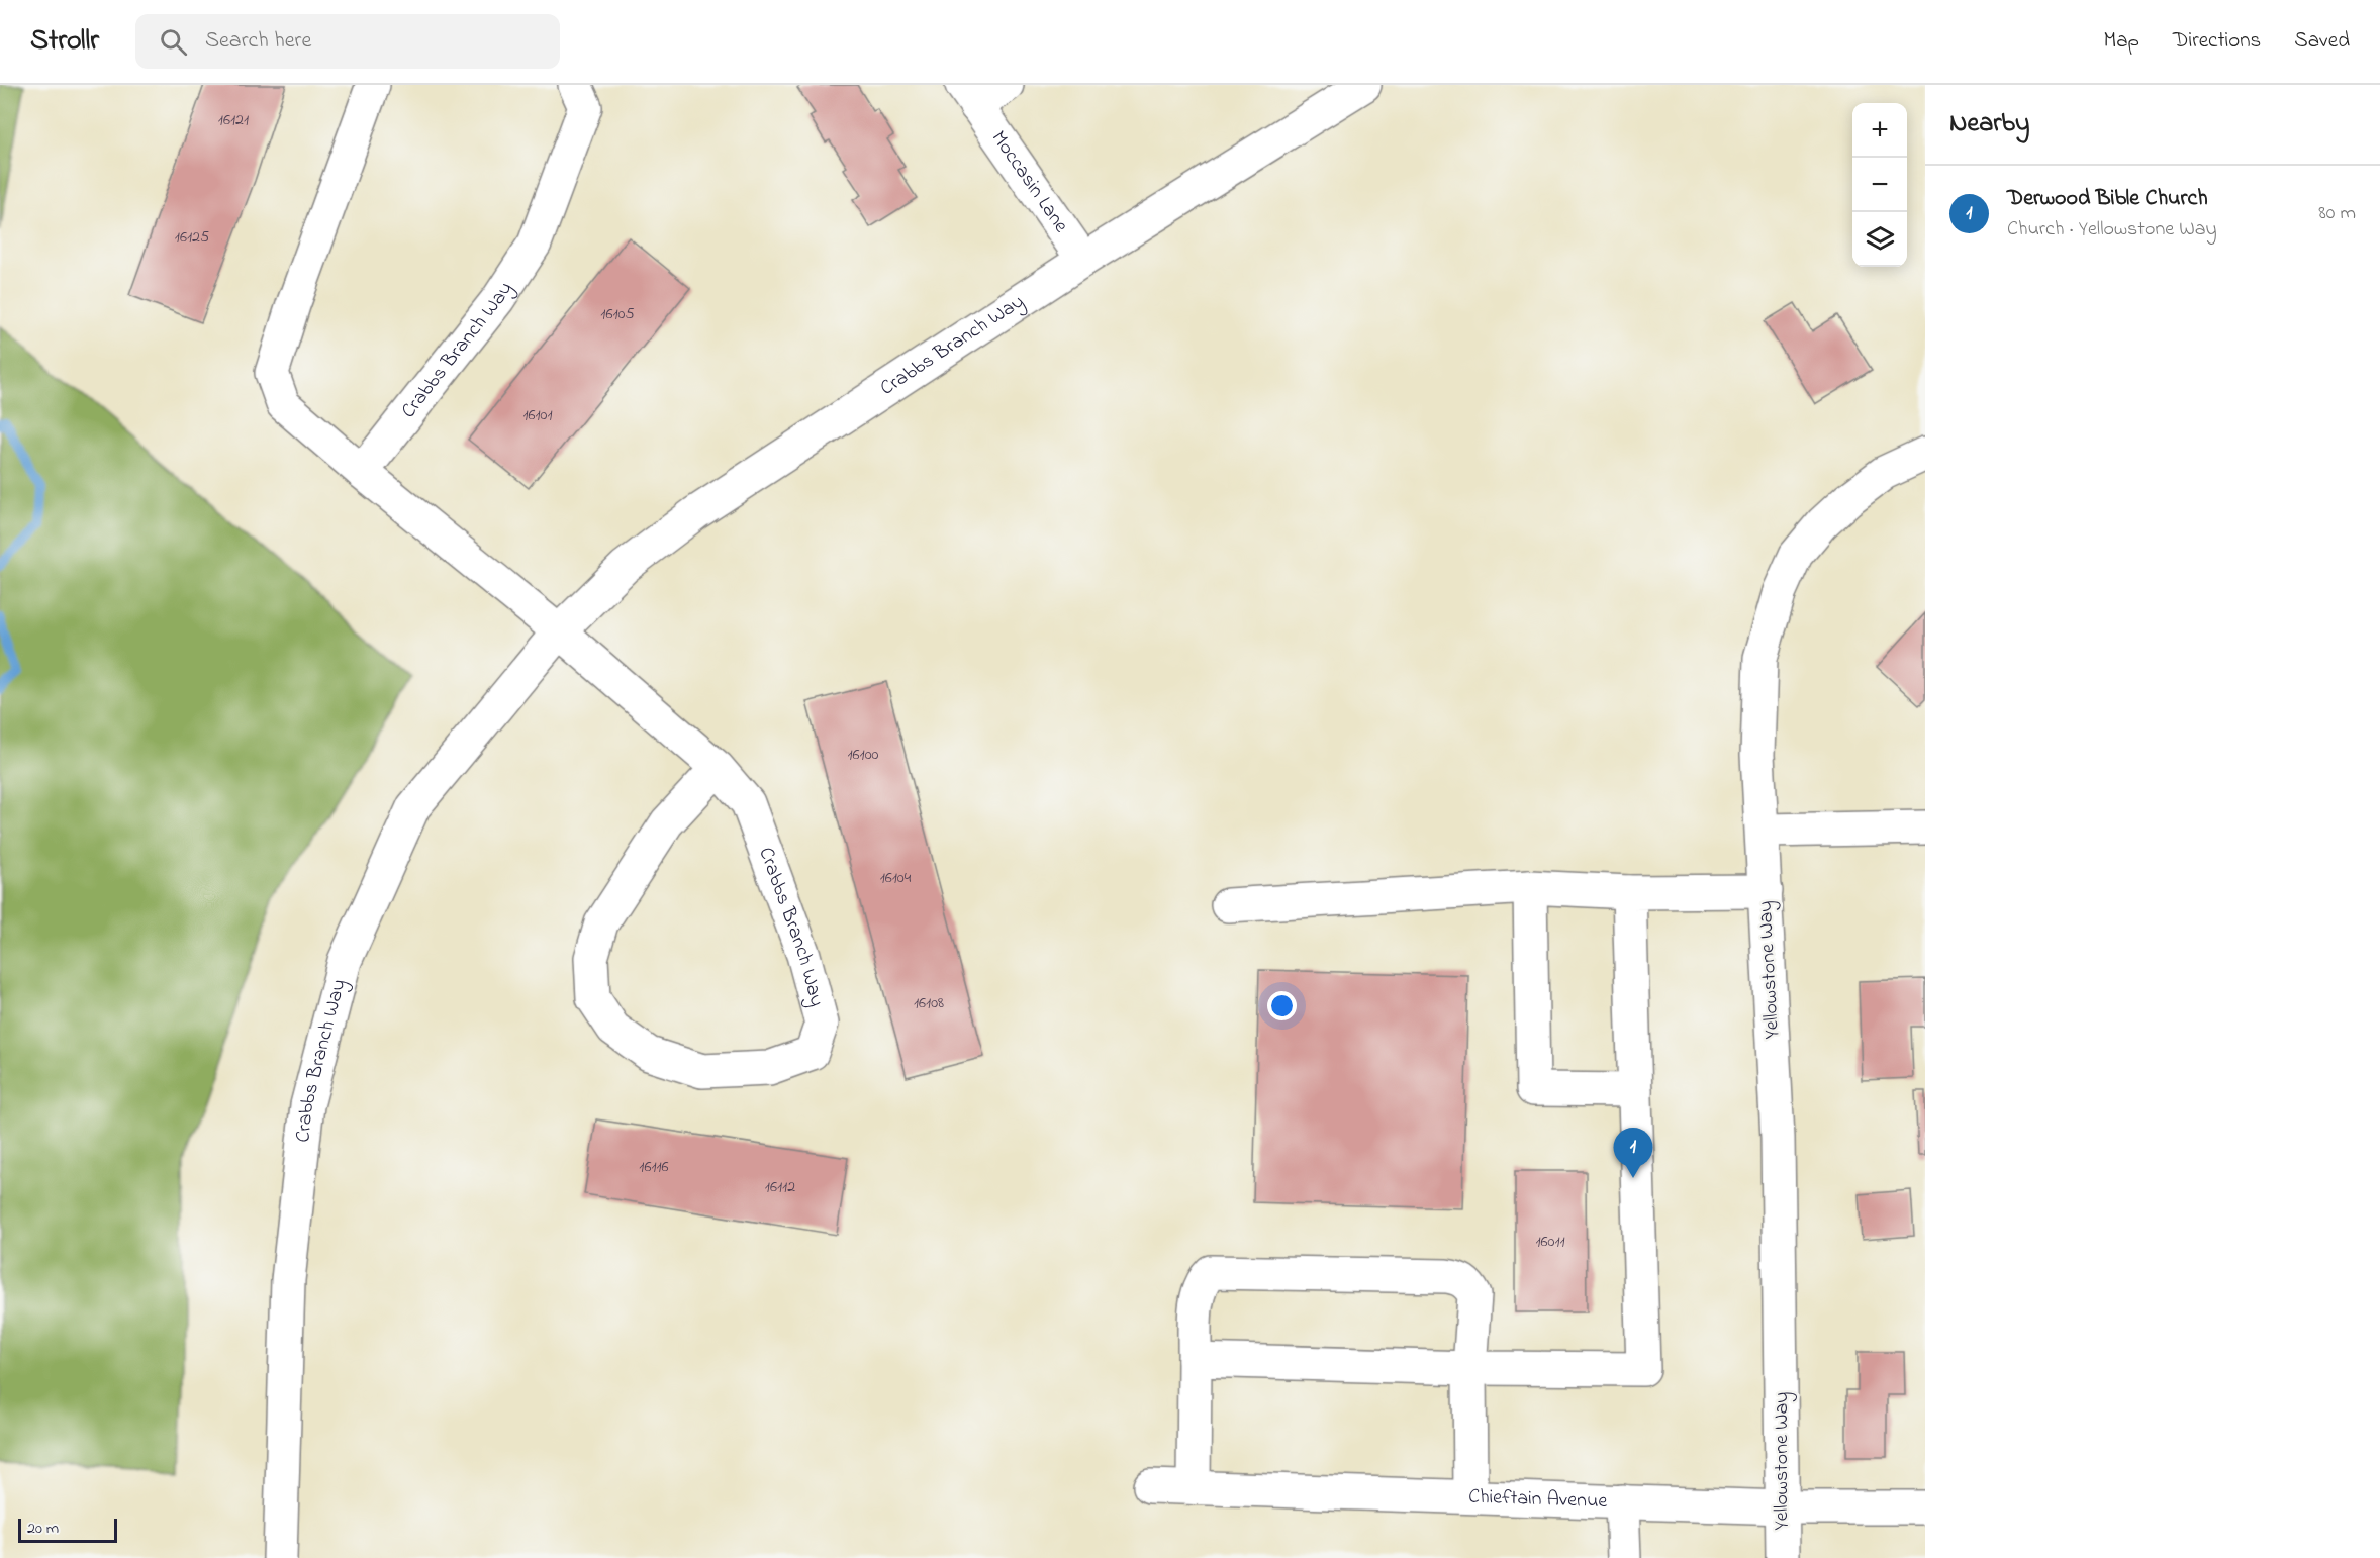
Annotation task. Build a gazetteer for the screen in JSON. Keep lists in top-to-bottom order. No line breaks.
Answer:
{"streets":{"street":["Moccasin Lane","Crabbs Branch Way","Yellowstone Way","Chieftain Avenue"]},"crossings":[["Moccasin Lane","Crabbs Branch Way"],["Yellowstone Way","Chieftain Avenue"]],"house_numbers":["16121","16125","16105","16101","16100","16104","16108","16116","16112","16011"],"scale_bar":"20 m","page":{"header":"Strollr","search":"Search here","nav":["Map","Directions","Saved"],"heading":"Nearby","map_buttons":["+","−"],"list":[{"mark":"1","name":"Derwood Bible Church","note":"Church · Yellowstone Way","value":"80 m"}],"pins":"1","scale":"20 m"}}
